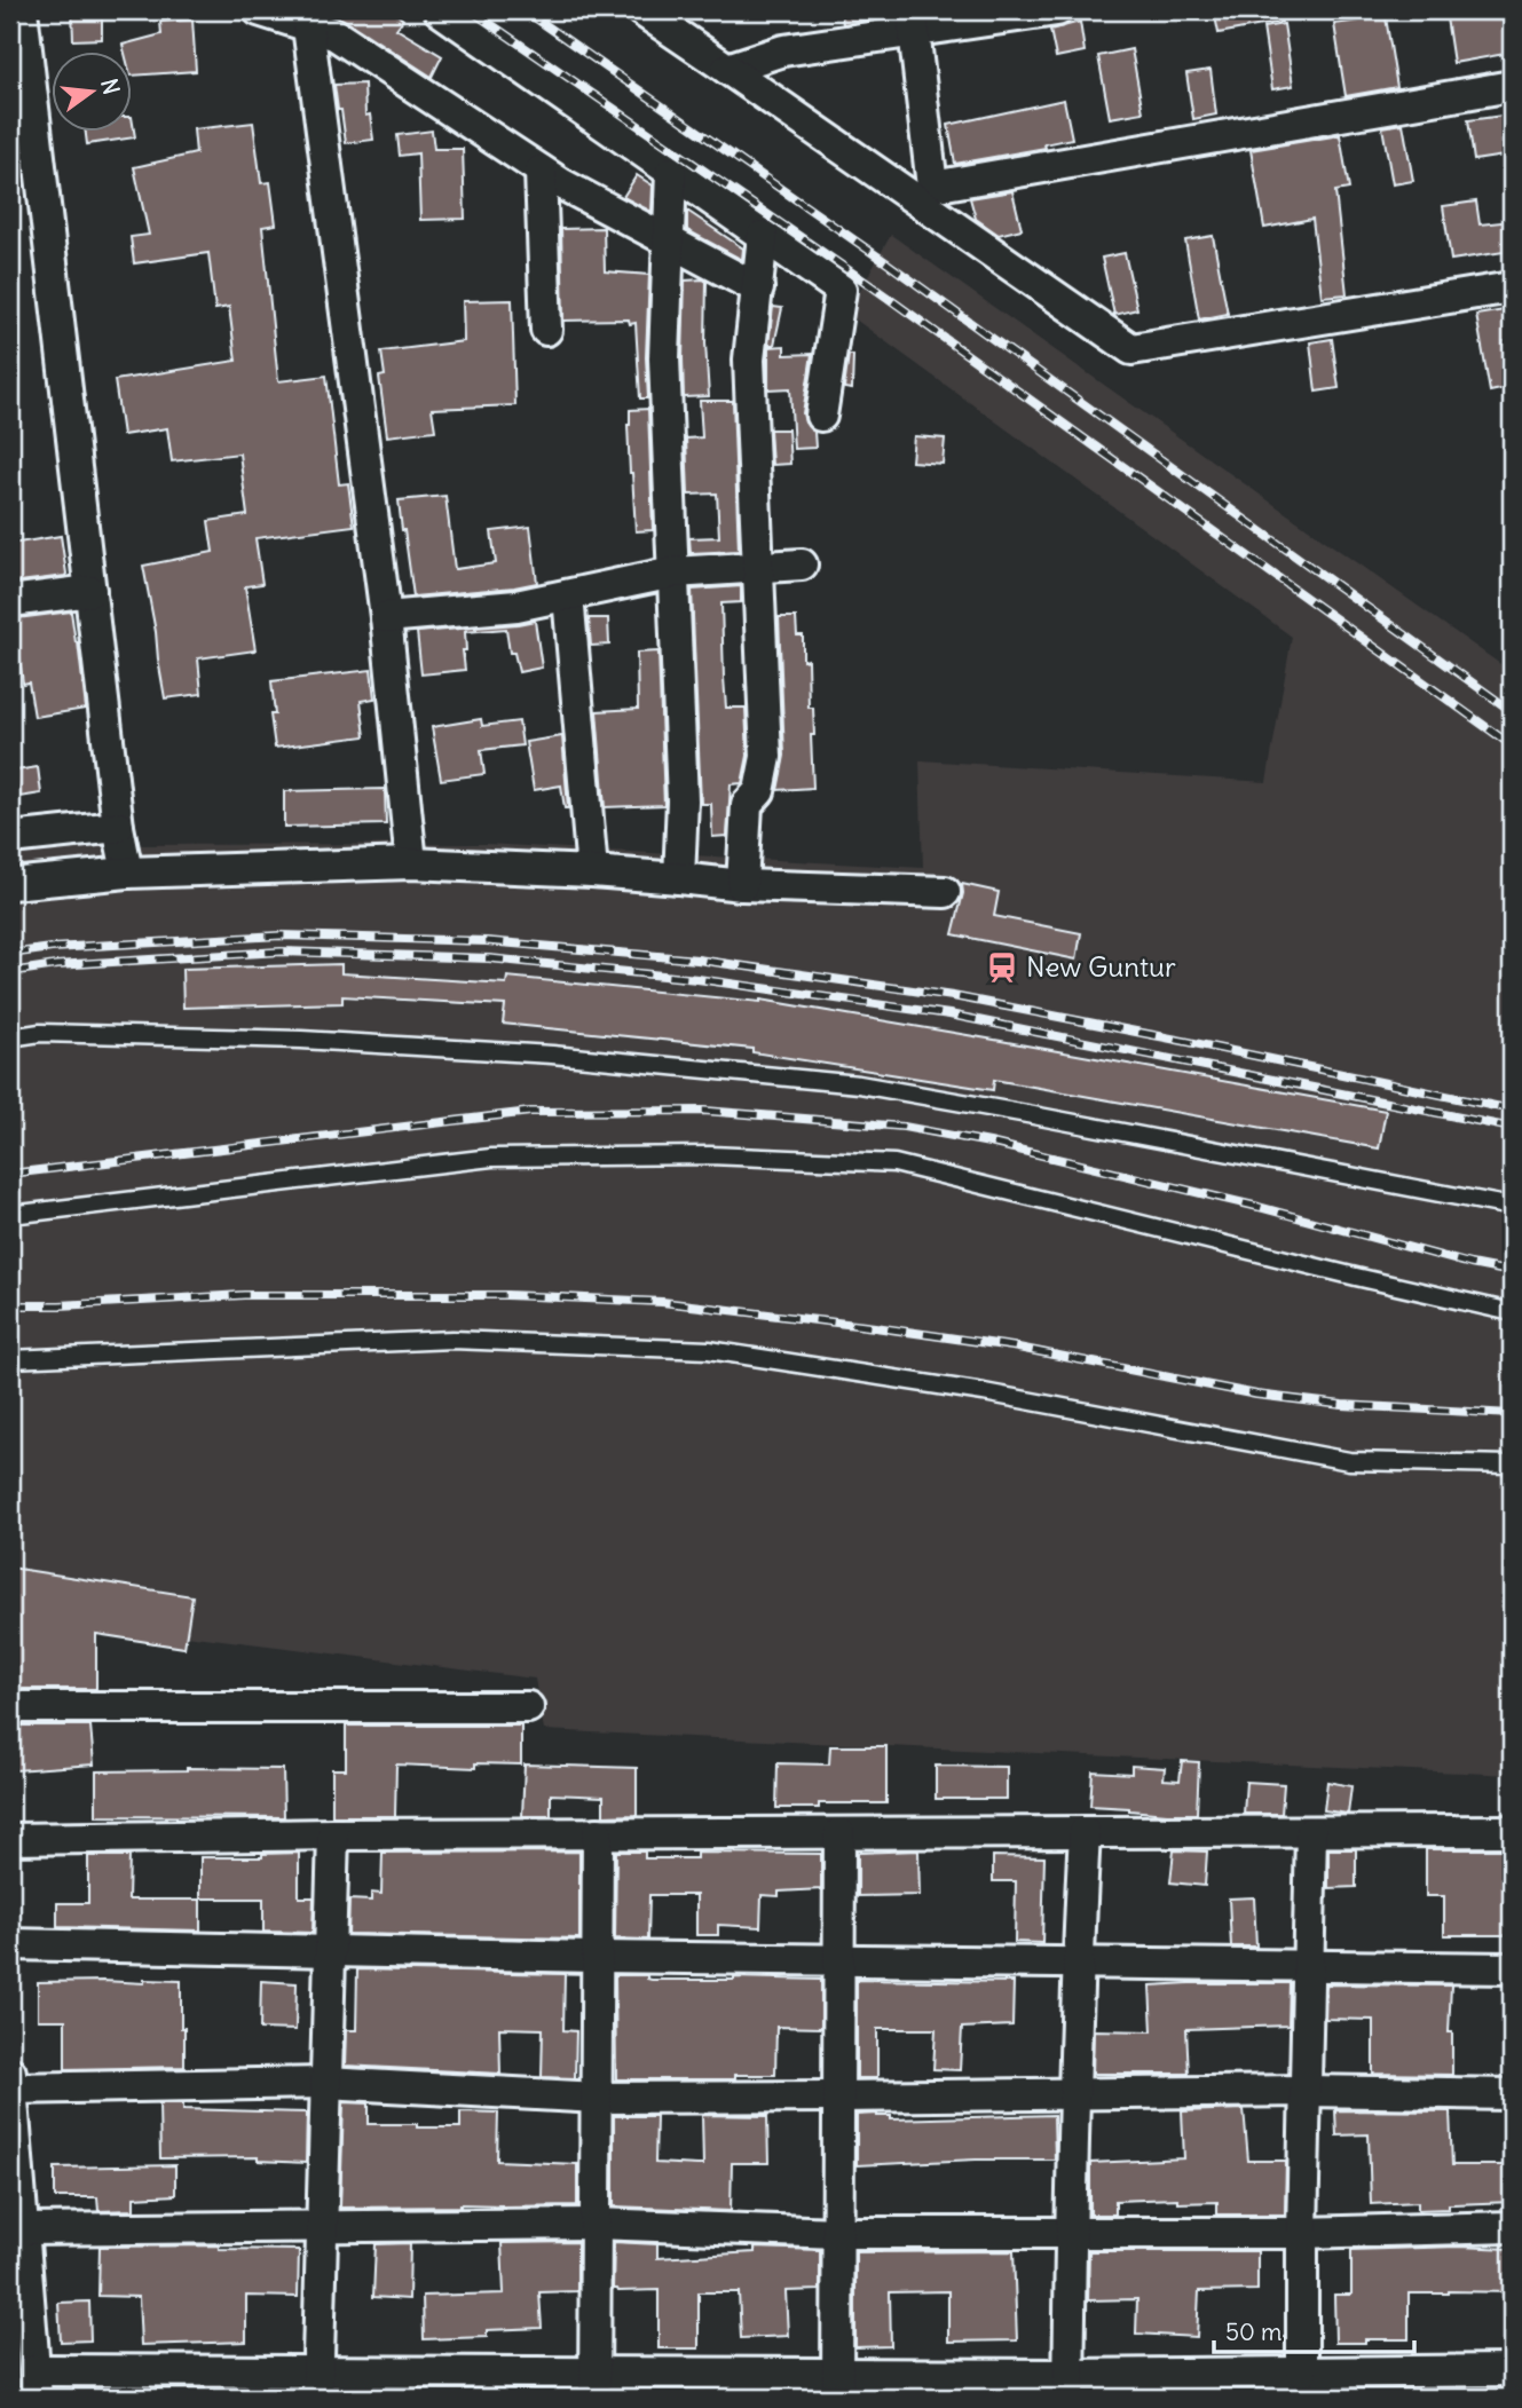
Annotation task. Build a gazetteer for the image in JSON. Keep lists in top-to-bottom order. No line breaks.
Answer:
{"places":{"station":["New Guntur"]},"scale_bar":"50 m","north":"right"}
